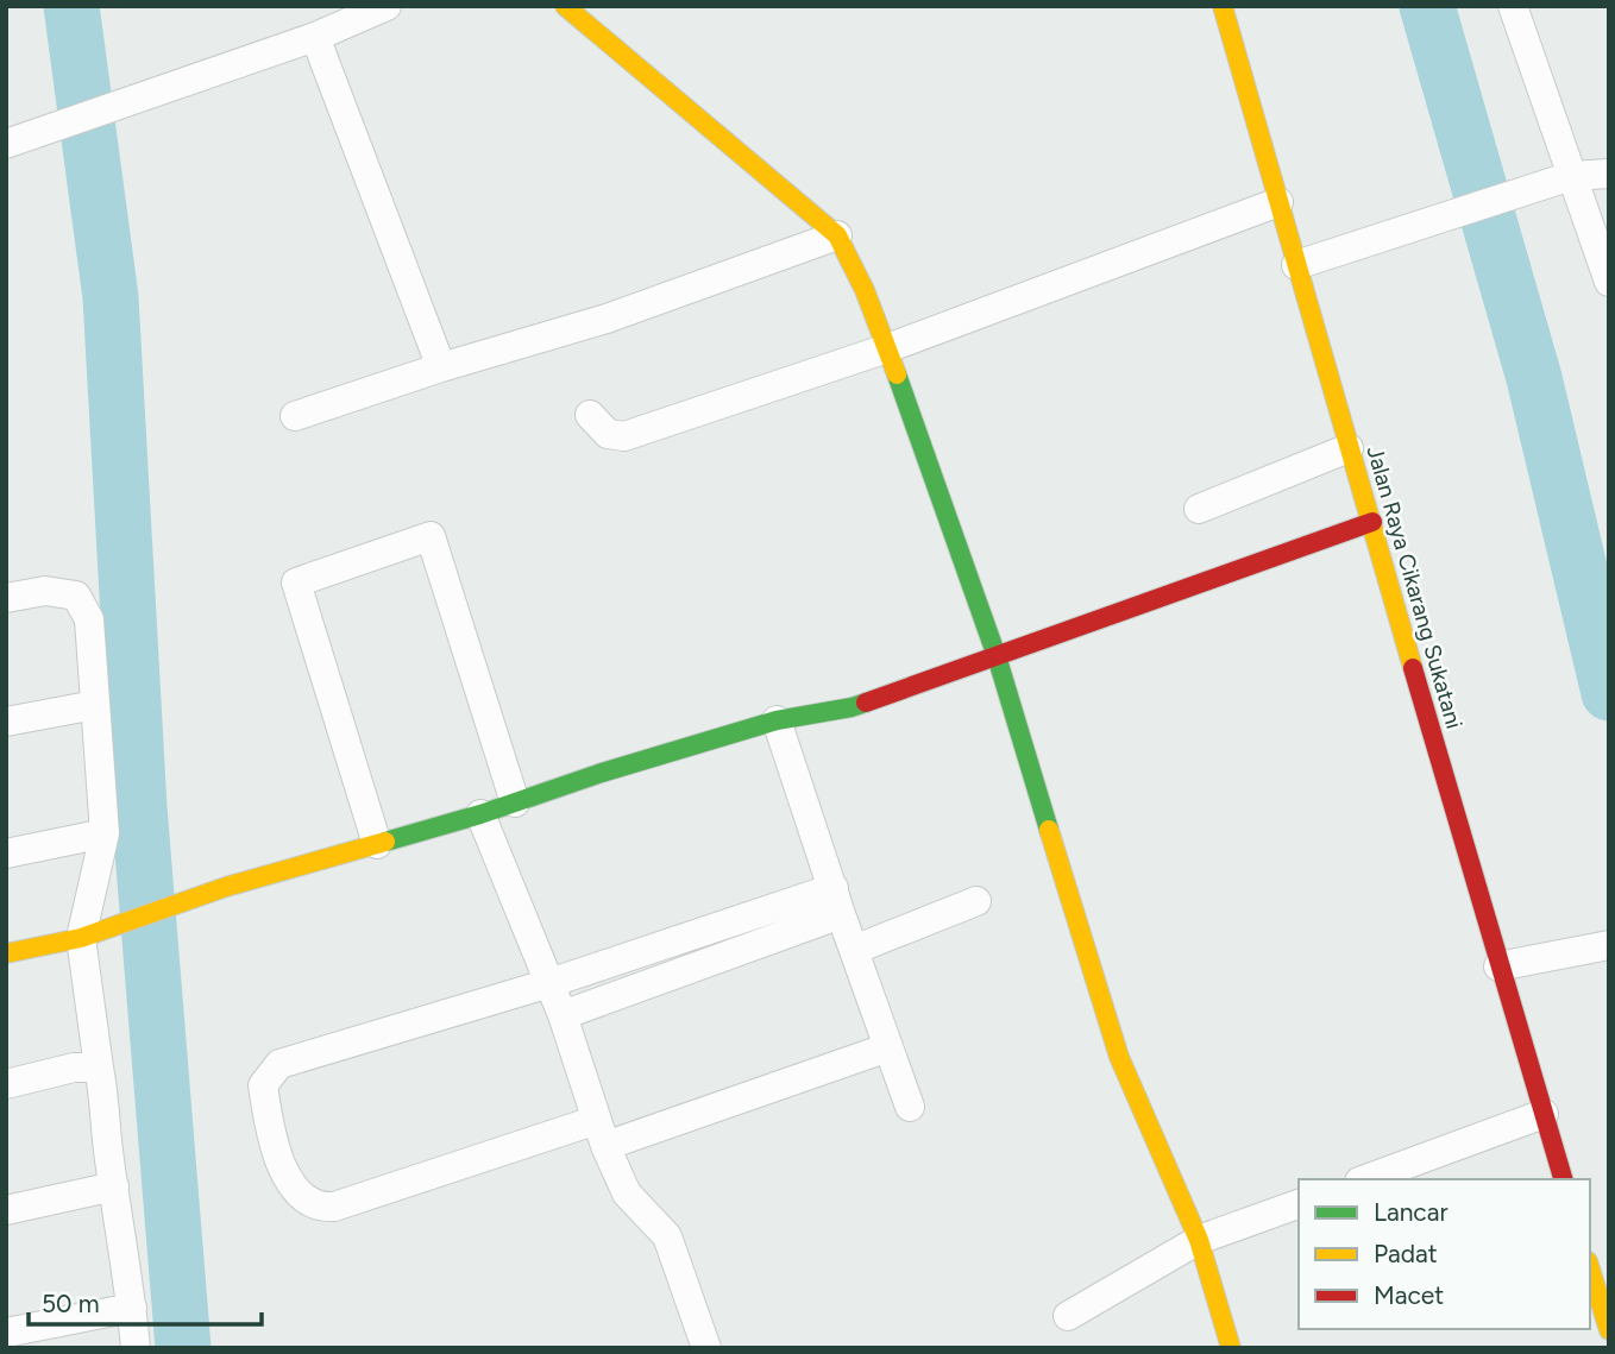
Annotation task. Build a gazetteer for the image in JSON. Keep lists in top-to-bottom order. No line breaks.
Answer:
{"streets":{"street":["Jalan Raya Cikarang Sukatani"]},"legend":["Lancar","Padat","Macet"],"scale_bar":"50 m"}
